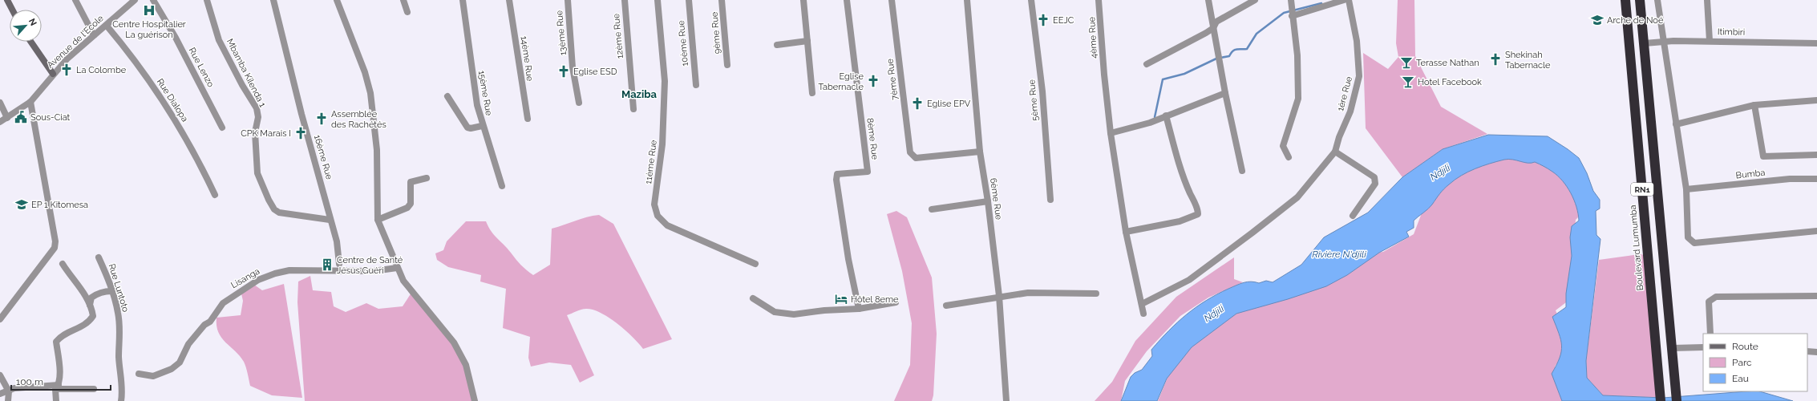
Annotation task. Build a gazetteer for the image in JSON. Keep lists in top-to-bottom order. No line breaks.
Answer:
{"streets":{"highway":["RN1","Boulevard Lumumba"],"street":["Itimbiri","13ème Rue","9ème Rue","12ème Rue","4ème Rue","Avenue de l'Ecole","10ème Rue","14ème Rue","Rue Lenzo","Mbamba Kilenda 1","7ème Rue","15ème Rue","1ère Rue","Rue Dialopa","5ème Rue","8ème Rue","16ème Rue","11ème Rue","Bumba","6ème Rue","Lisanga","Rue Luntoto"]},"crossings":[["Itimbiri","RN1"],["Avenue de l'Ecole","Rue Dialopa"],["Mbamba Kilenda 1","16ème Rue"],["7ème Rue","6ème Rue"]],"districts":["Maziba"],"water":["Ndjili","Rivière N'djili"],"places":{"hospital":["Centre Hospitalier La guérison"],"church":["EEJC","Shekinah Tabernacle","La Colombe","Eglise ESD","Eglise Tabernacle","Eglise EPV","Assemblée des Rachétés","CPK Marais I"],"school or university":["Arche de Noé","EP 1 Kitomesa"],"bar":["Terasse Nathan","Hotel Facebook"],"public building":["Sous-Ciat"],"building":["Centre de Santé Jésus Guéri"],"hotel":["Hôtel 8eme"]},"legend":["Route","Parc","Eau"],"scale_bar":"100 m","north":"top right"}
